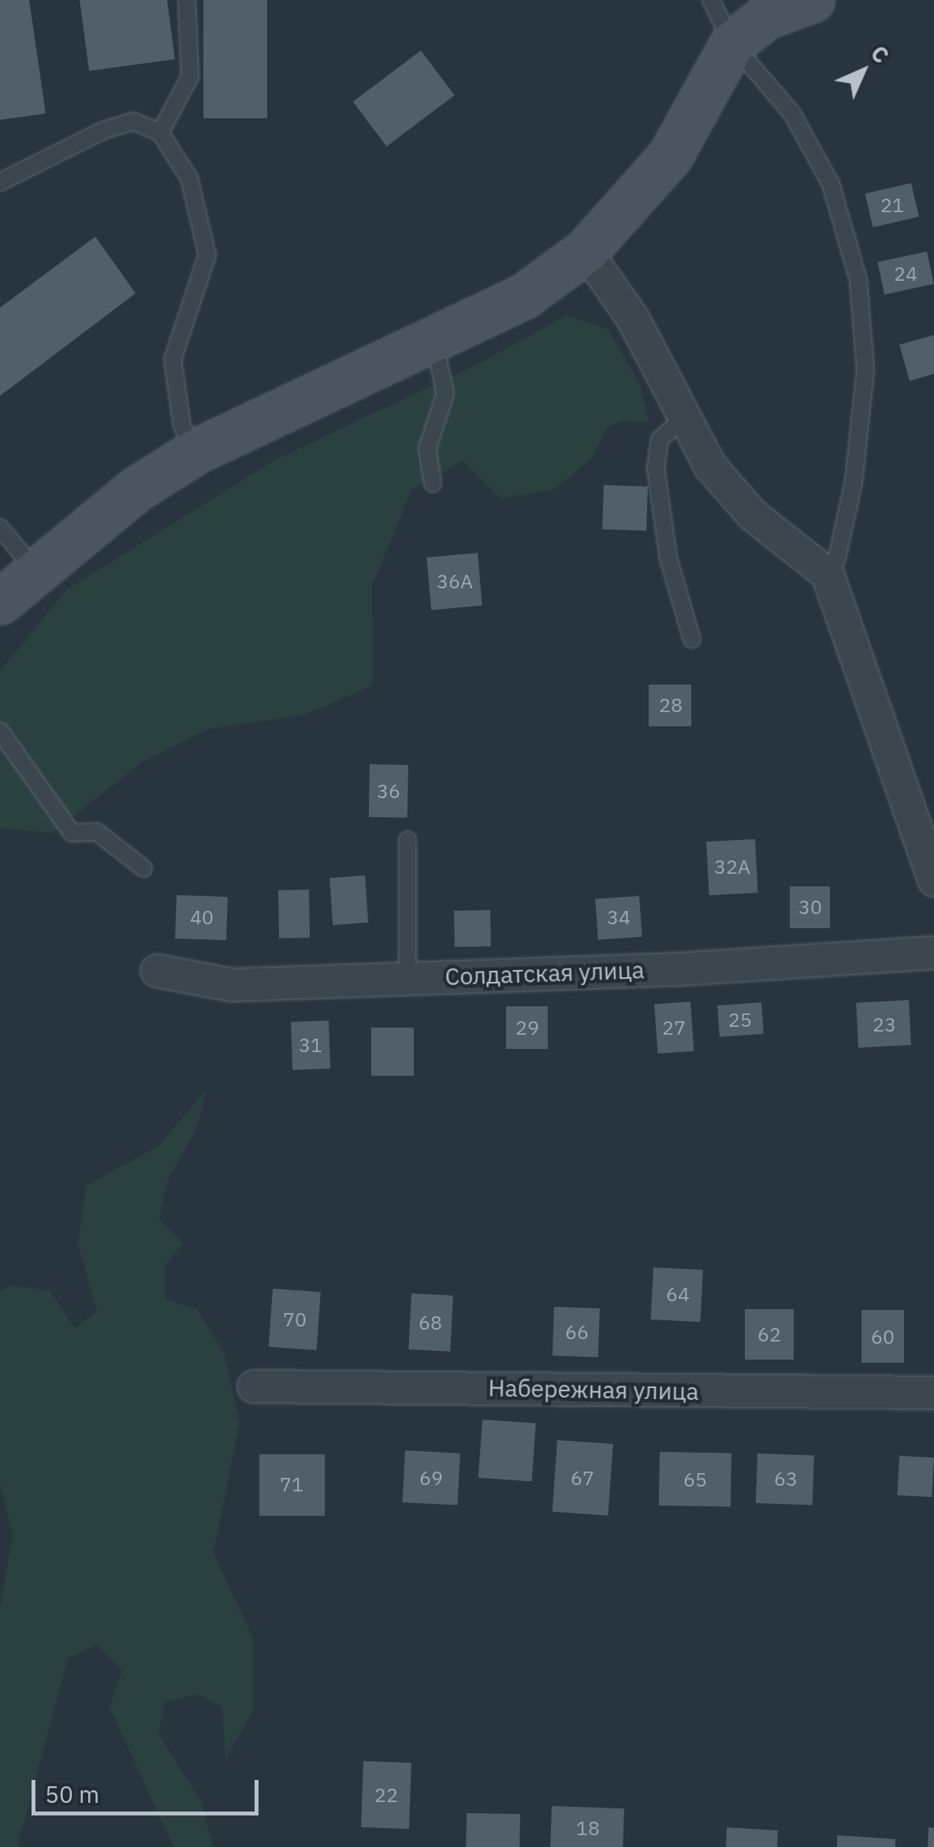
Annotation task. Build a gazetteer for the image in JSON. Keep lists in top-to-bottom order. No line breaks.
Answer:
{"streets":{"street":["Солдатская улица","Набережная улица"]},"house_numbers":["21","24","36А","28","36","32А","30","40","34","25","23","29","27","31","64","70","68","66","62","60","69","67","63","65","71","22","18"],"scale_bar":"50 m","north":"top right"}
